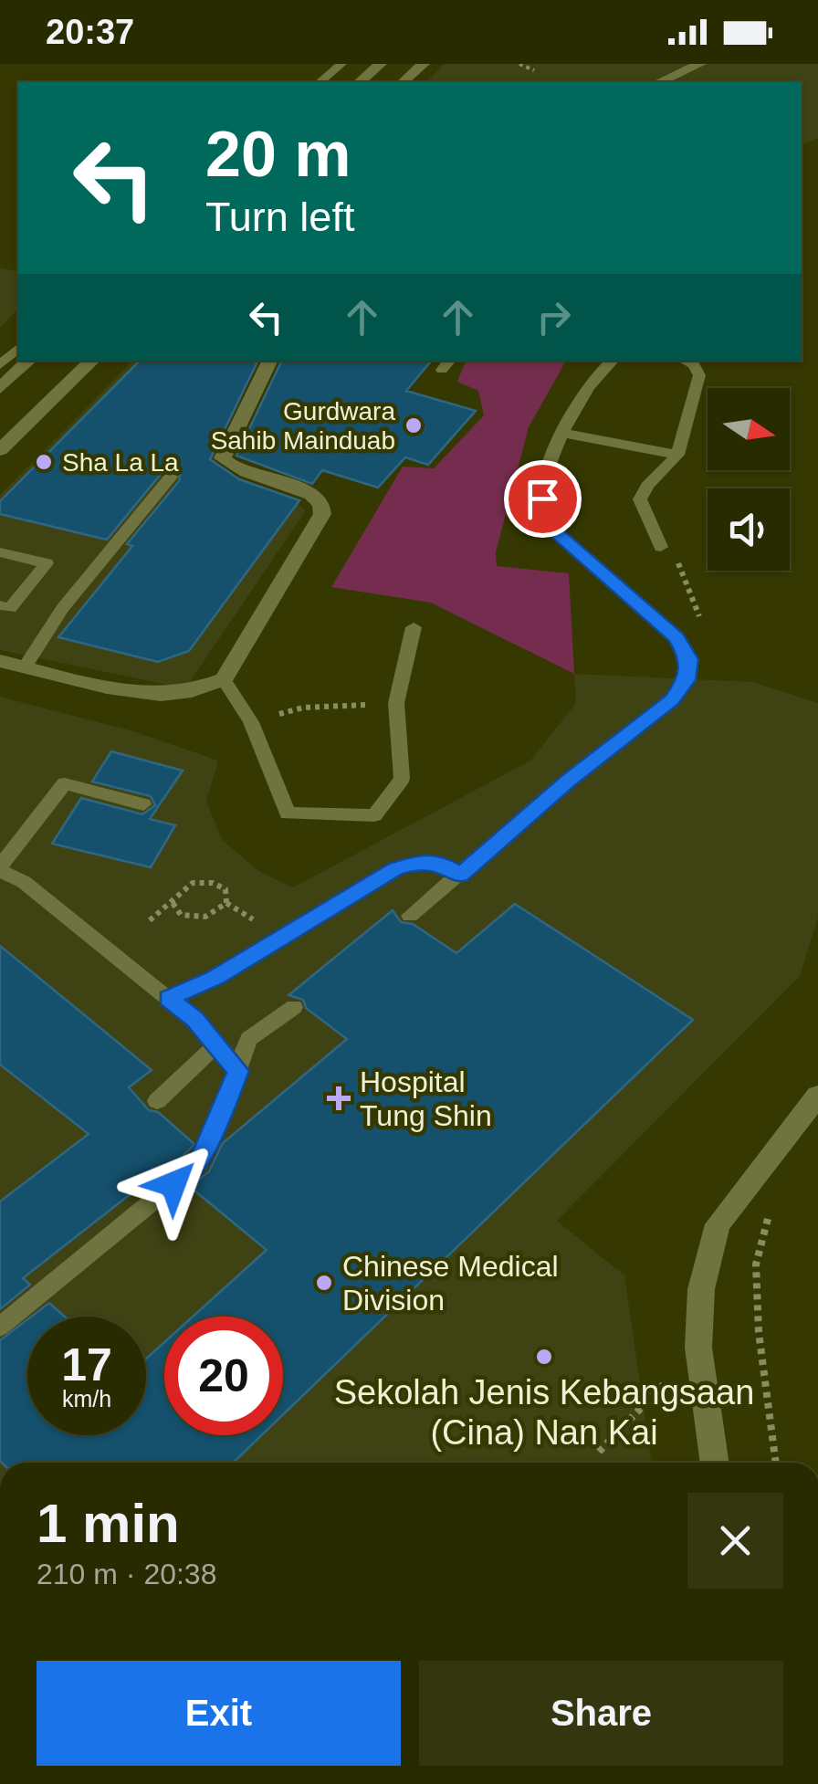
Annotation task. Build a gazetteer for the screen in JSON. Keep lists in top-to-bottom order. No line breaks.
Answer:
{"places":{"other":["Gurdwara Sahib Mainduab","Sha La La","Chinese Medical Division","Sekolah Jenis Kebangsaan (Cina) Nan Kai"],"health":["Hospital Tung Shin"]},"north":"right","page":{"status":"20:37","turn":["20 m","Turn left"],"speed":"17 km/h","limit":"20","heading":["1 min","210 m · 20:38"],"buttons":["Exit","Share"]}}
